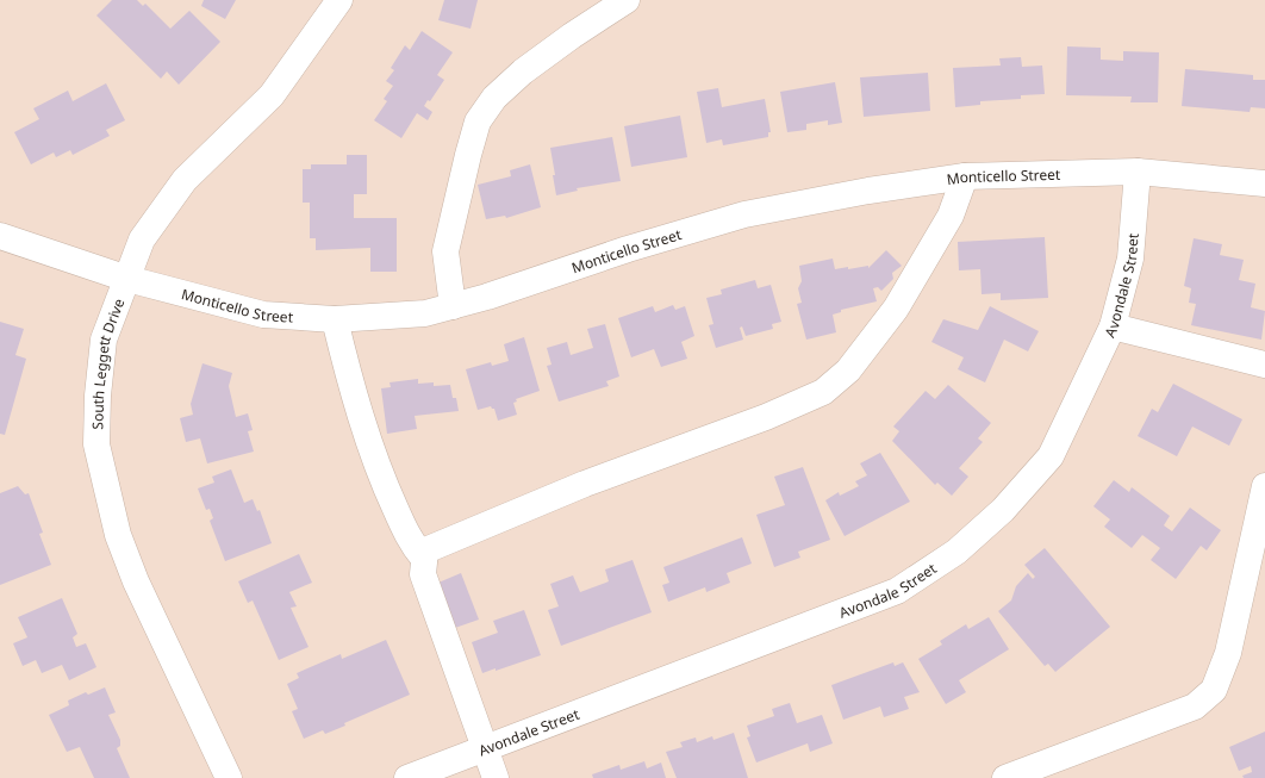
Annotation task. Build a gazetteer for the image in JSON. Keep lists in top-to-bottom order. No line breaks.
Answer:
{"streets":{"street":["Monticello Street","Avondale Street","South Leggett Drive"]},"crossings":[["Monticello Street","Avondale Street"],["Monticello Street","South Leggett Drive"]]}
